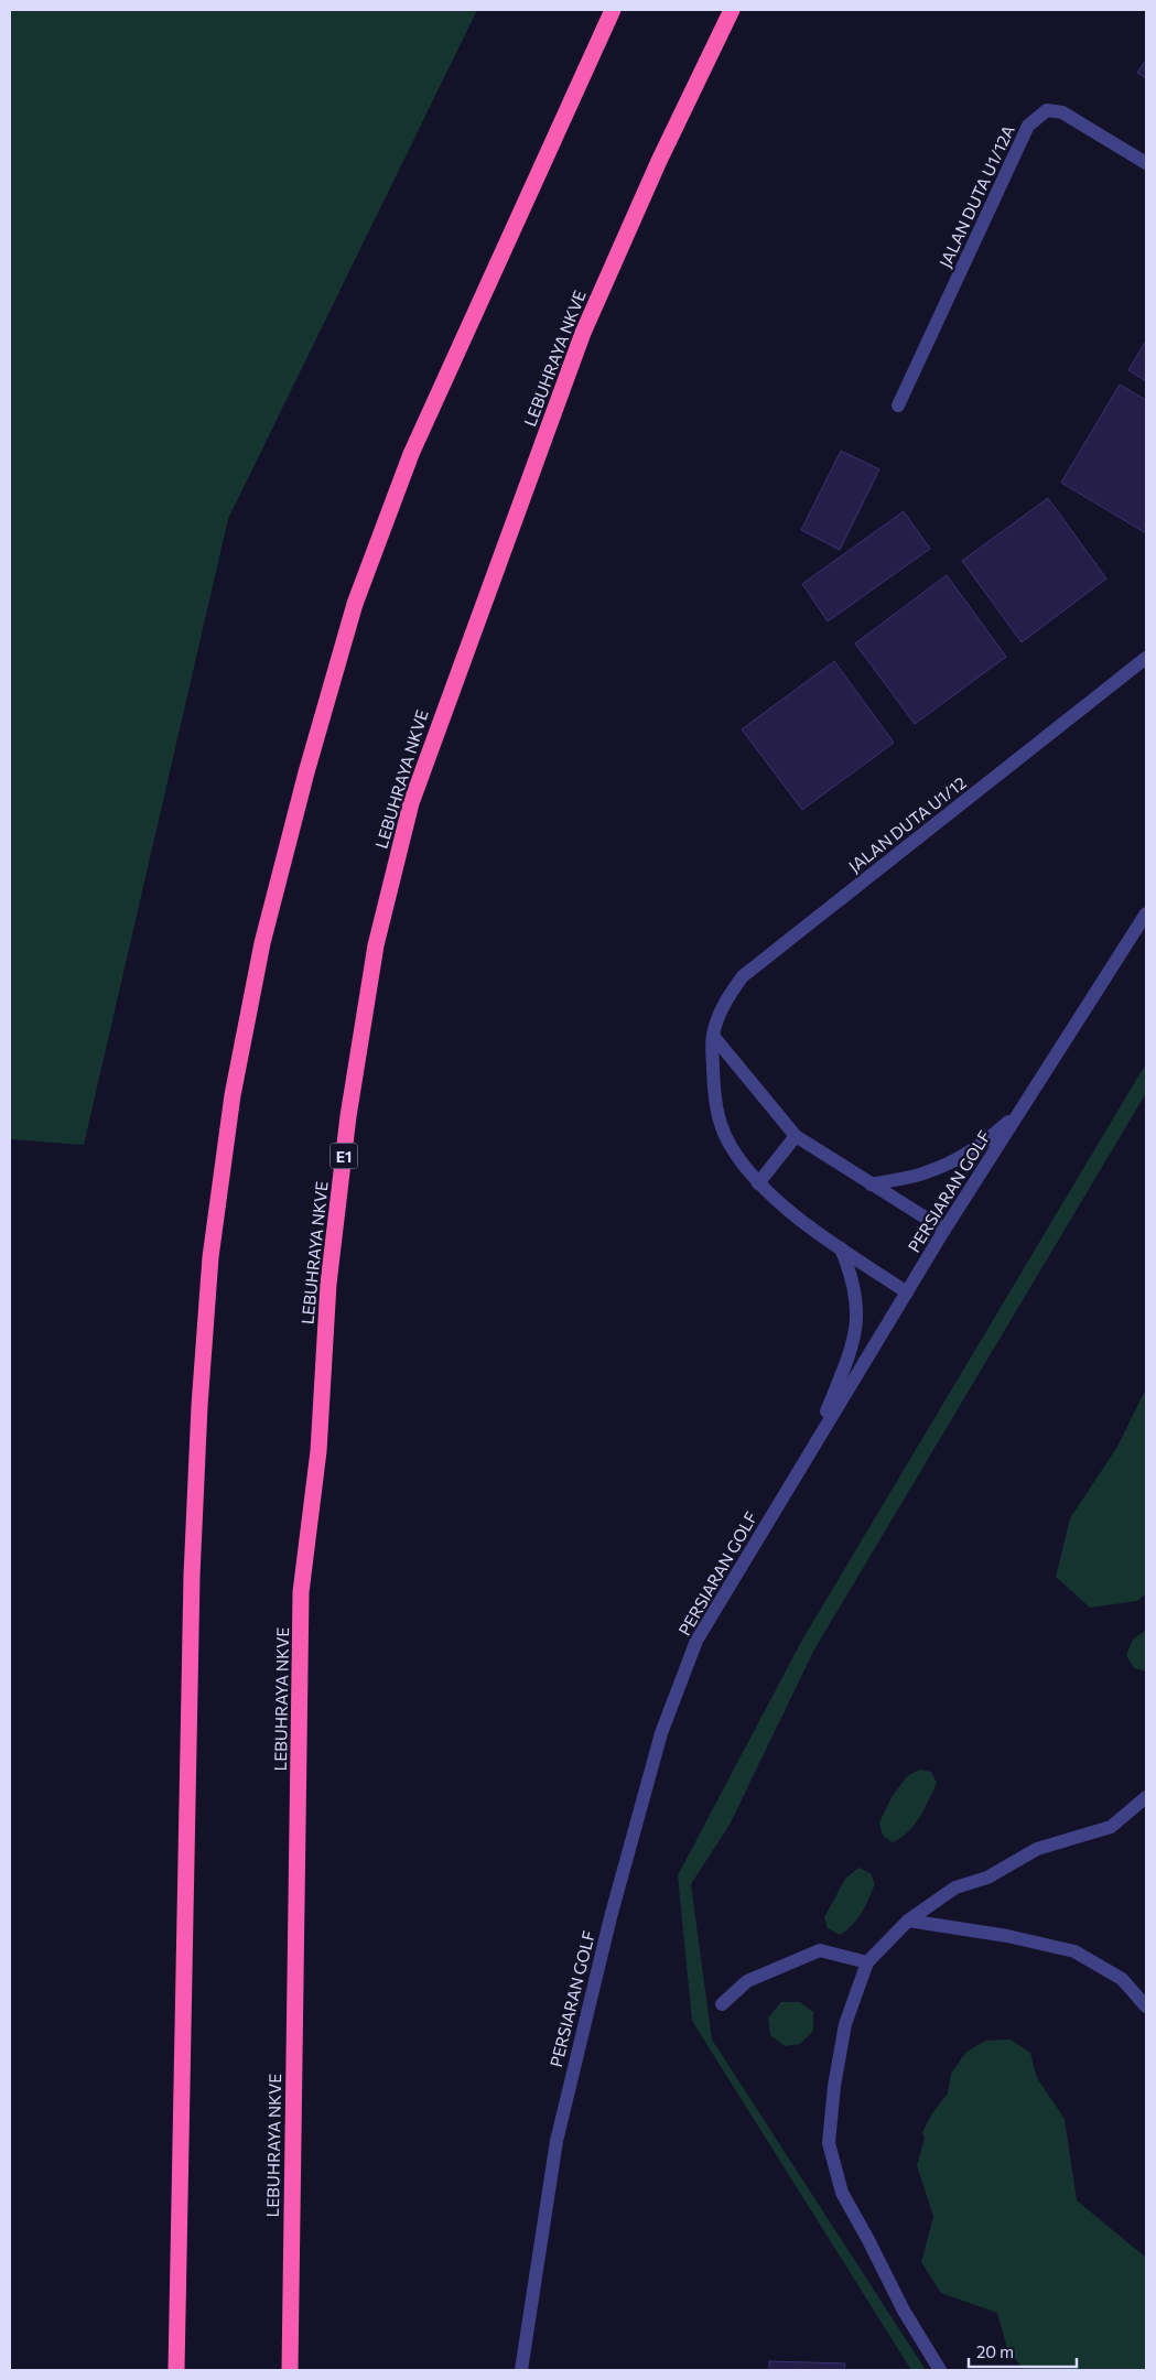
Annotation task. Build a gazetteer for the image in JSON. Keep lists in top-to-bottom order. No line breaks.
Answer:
{"streets":{"highway":["LEBUHRAYA NKVE","E1"],"street":["JALAN DUTA U1/12A","JALAN DUTA U1/12","PERSIARAN GOLF"]},"scale_bar":"20 m"}
